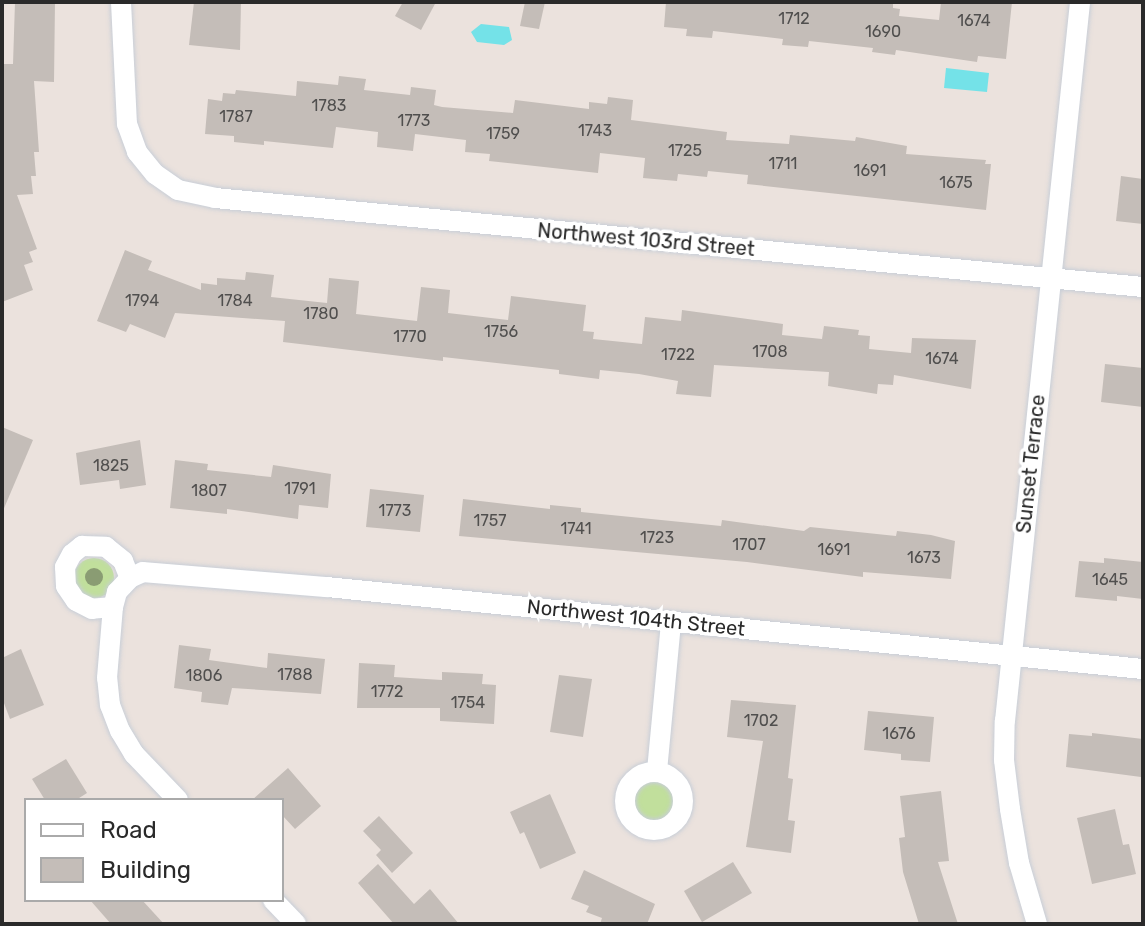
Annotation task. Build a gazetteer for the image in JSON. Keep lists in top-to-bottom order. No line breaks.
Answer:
{"streets":{"street":["Northwest 103rd Street","Sunset Terrace","Northwest 104th Street"]},"crossings":[["Northwest 103rd Street","Sunset Terrace"],["Sunset Terrace","Northwest 104th Street"]],"house_numbers":["1712","1674","1690","1783","1787","1773","1743","1759","1725","1711","1691","1675","1794","1784","1780","1756","1770","1708","1722","1674","1825","1791","1807","1773","1757","1741","1723","1707","1691","1673","1645","1788","1806","1772","1754","1702","1676"],"legend":["Road","Building"]}
